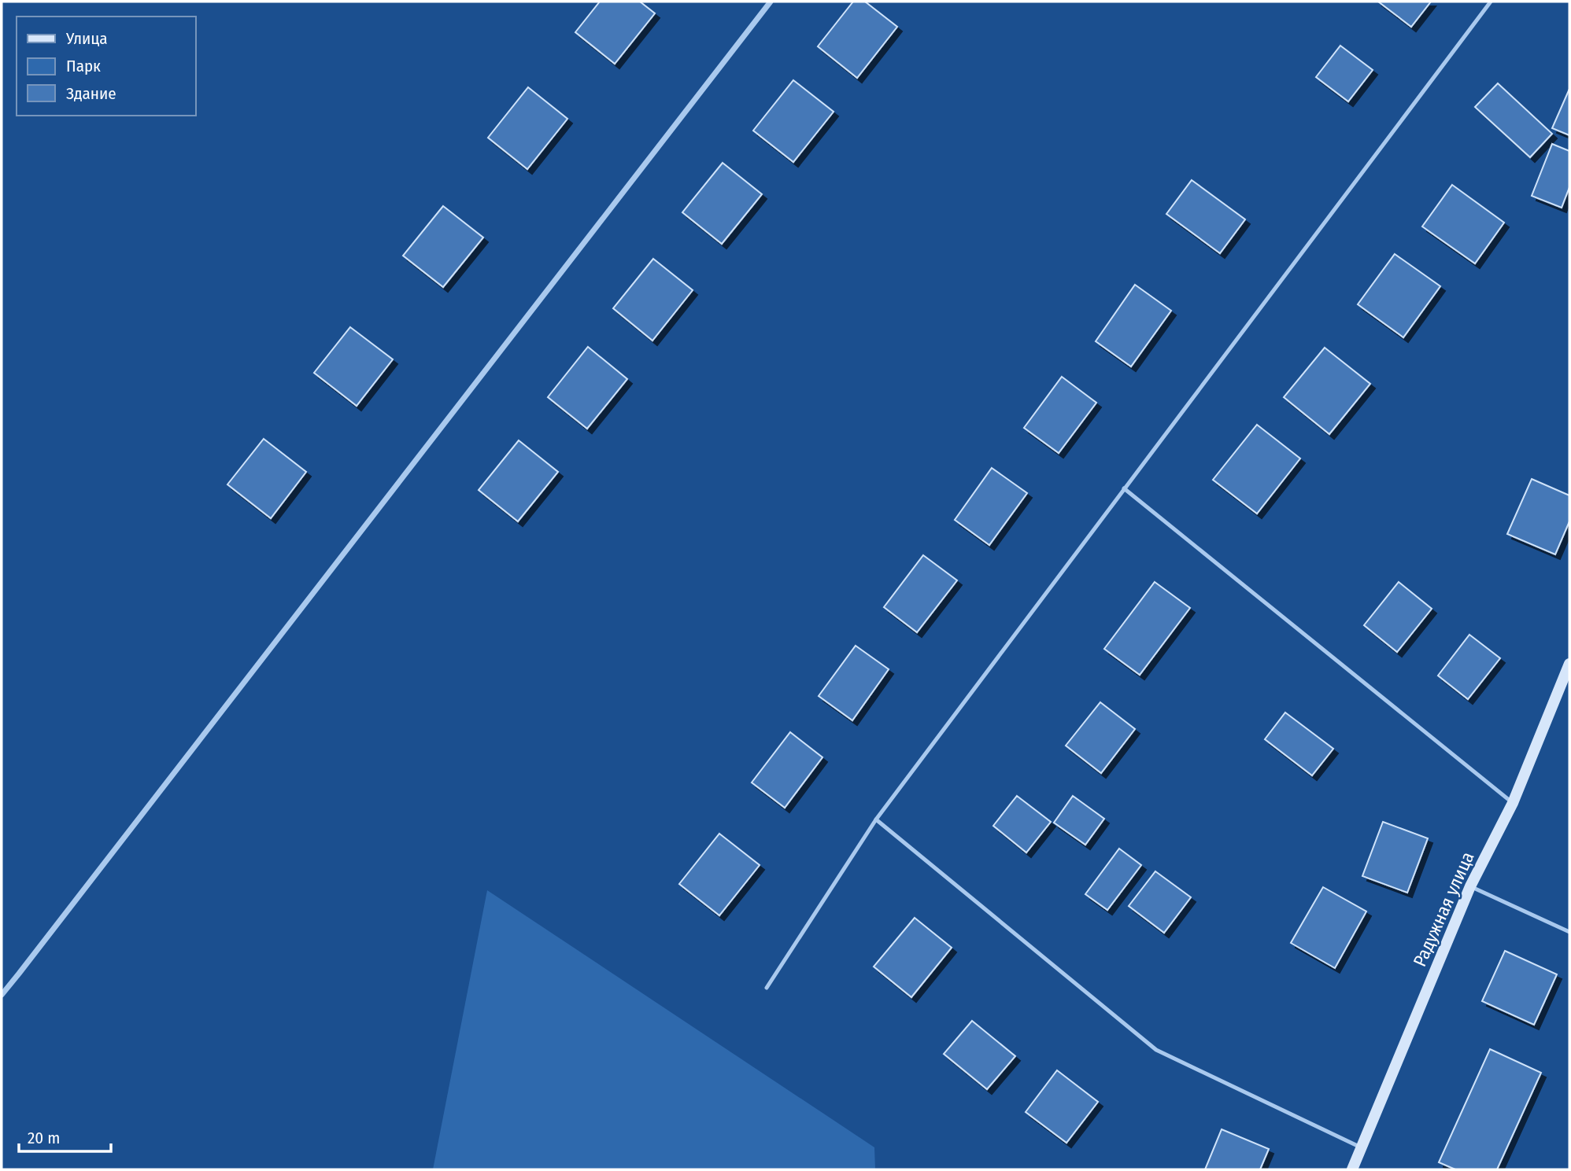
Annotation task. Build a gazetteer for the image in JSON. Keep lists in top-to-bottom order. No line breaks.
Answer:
{"streets":{"street":["Радужная улица"]},"legend":["Улица","Парк","Здание"],"scale_bar":"20 m"}
